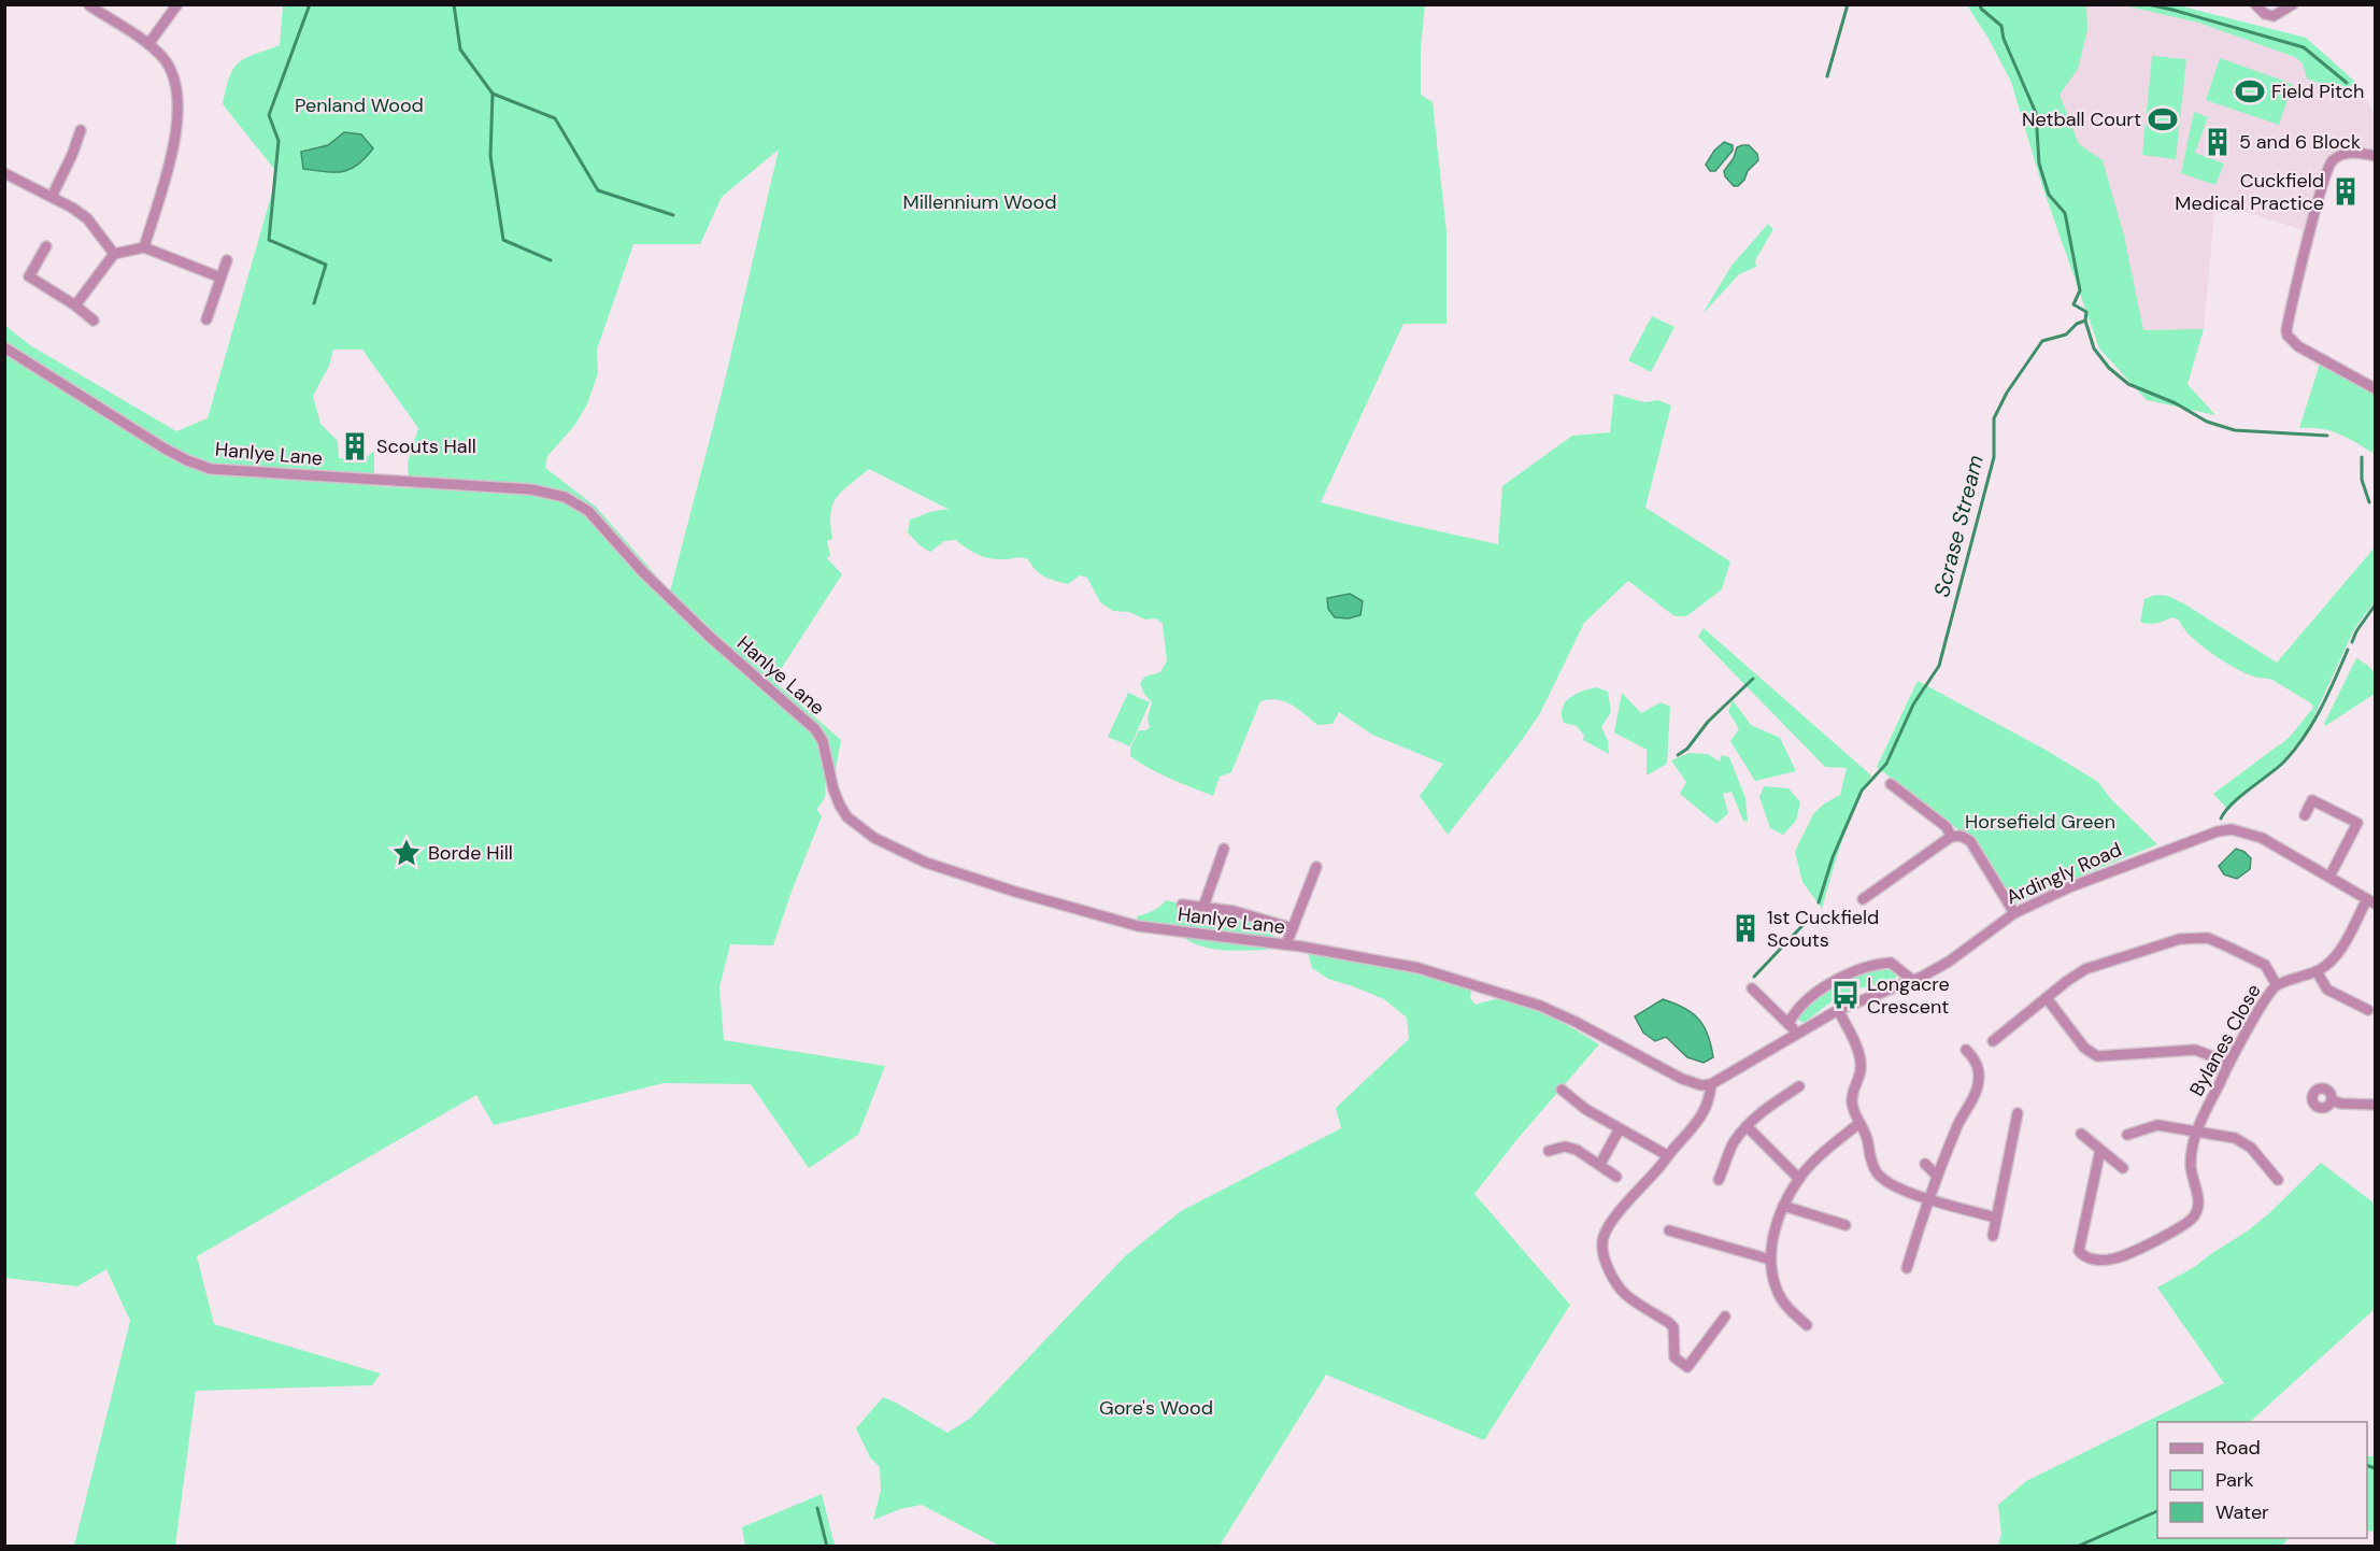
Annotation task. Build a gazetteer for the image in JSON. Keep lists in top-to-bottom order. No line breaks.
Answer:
{"streets":{"street":["Hanlye Lane","Ardingly Road","Bylanes Close"]},"crossings":[["Hanlye Lane","Ardingly Road"],["Ardingly Road","Bylanes Close"]],"water":["Scrase Stream"],"parks":["Penland Wood","Millennium Wood","Horsefield Green","Gore's Wood"],"places":{"sports":["Field Pitch","Netball Court"],"building":["5 and 6 Block","Cuckfield Medical Practice","Scouts Hall","1st Cuckfield Scouts"],"place":["Borde Hill"],"bus stop":["Longacre Crescent"]},"legend":["Road","Park","Water"]}
